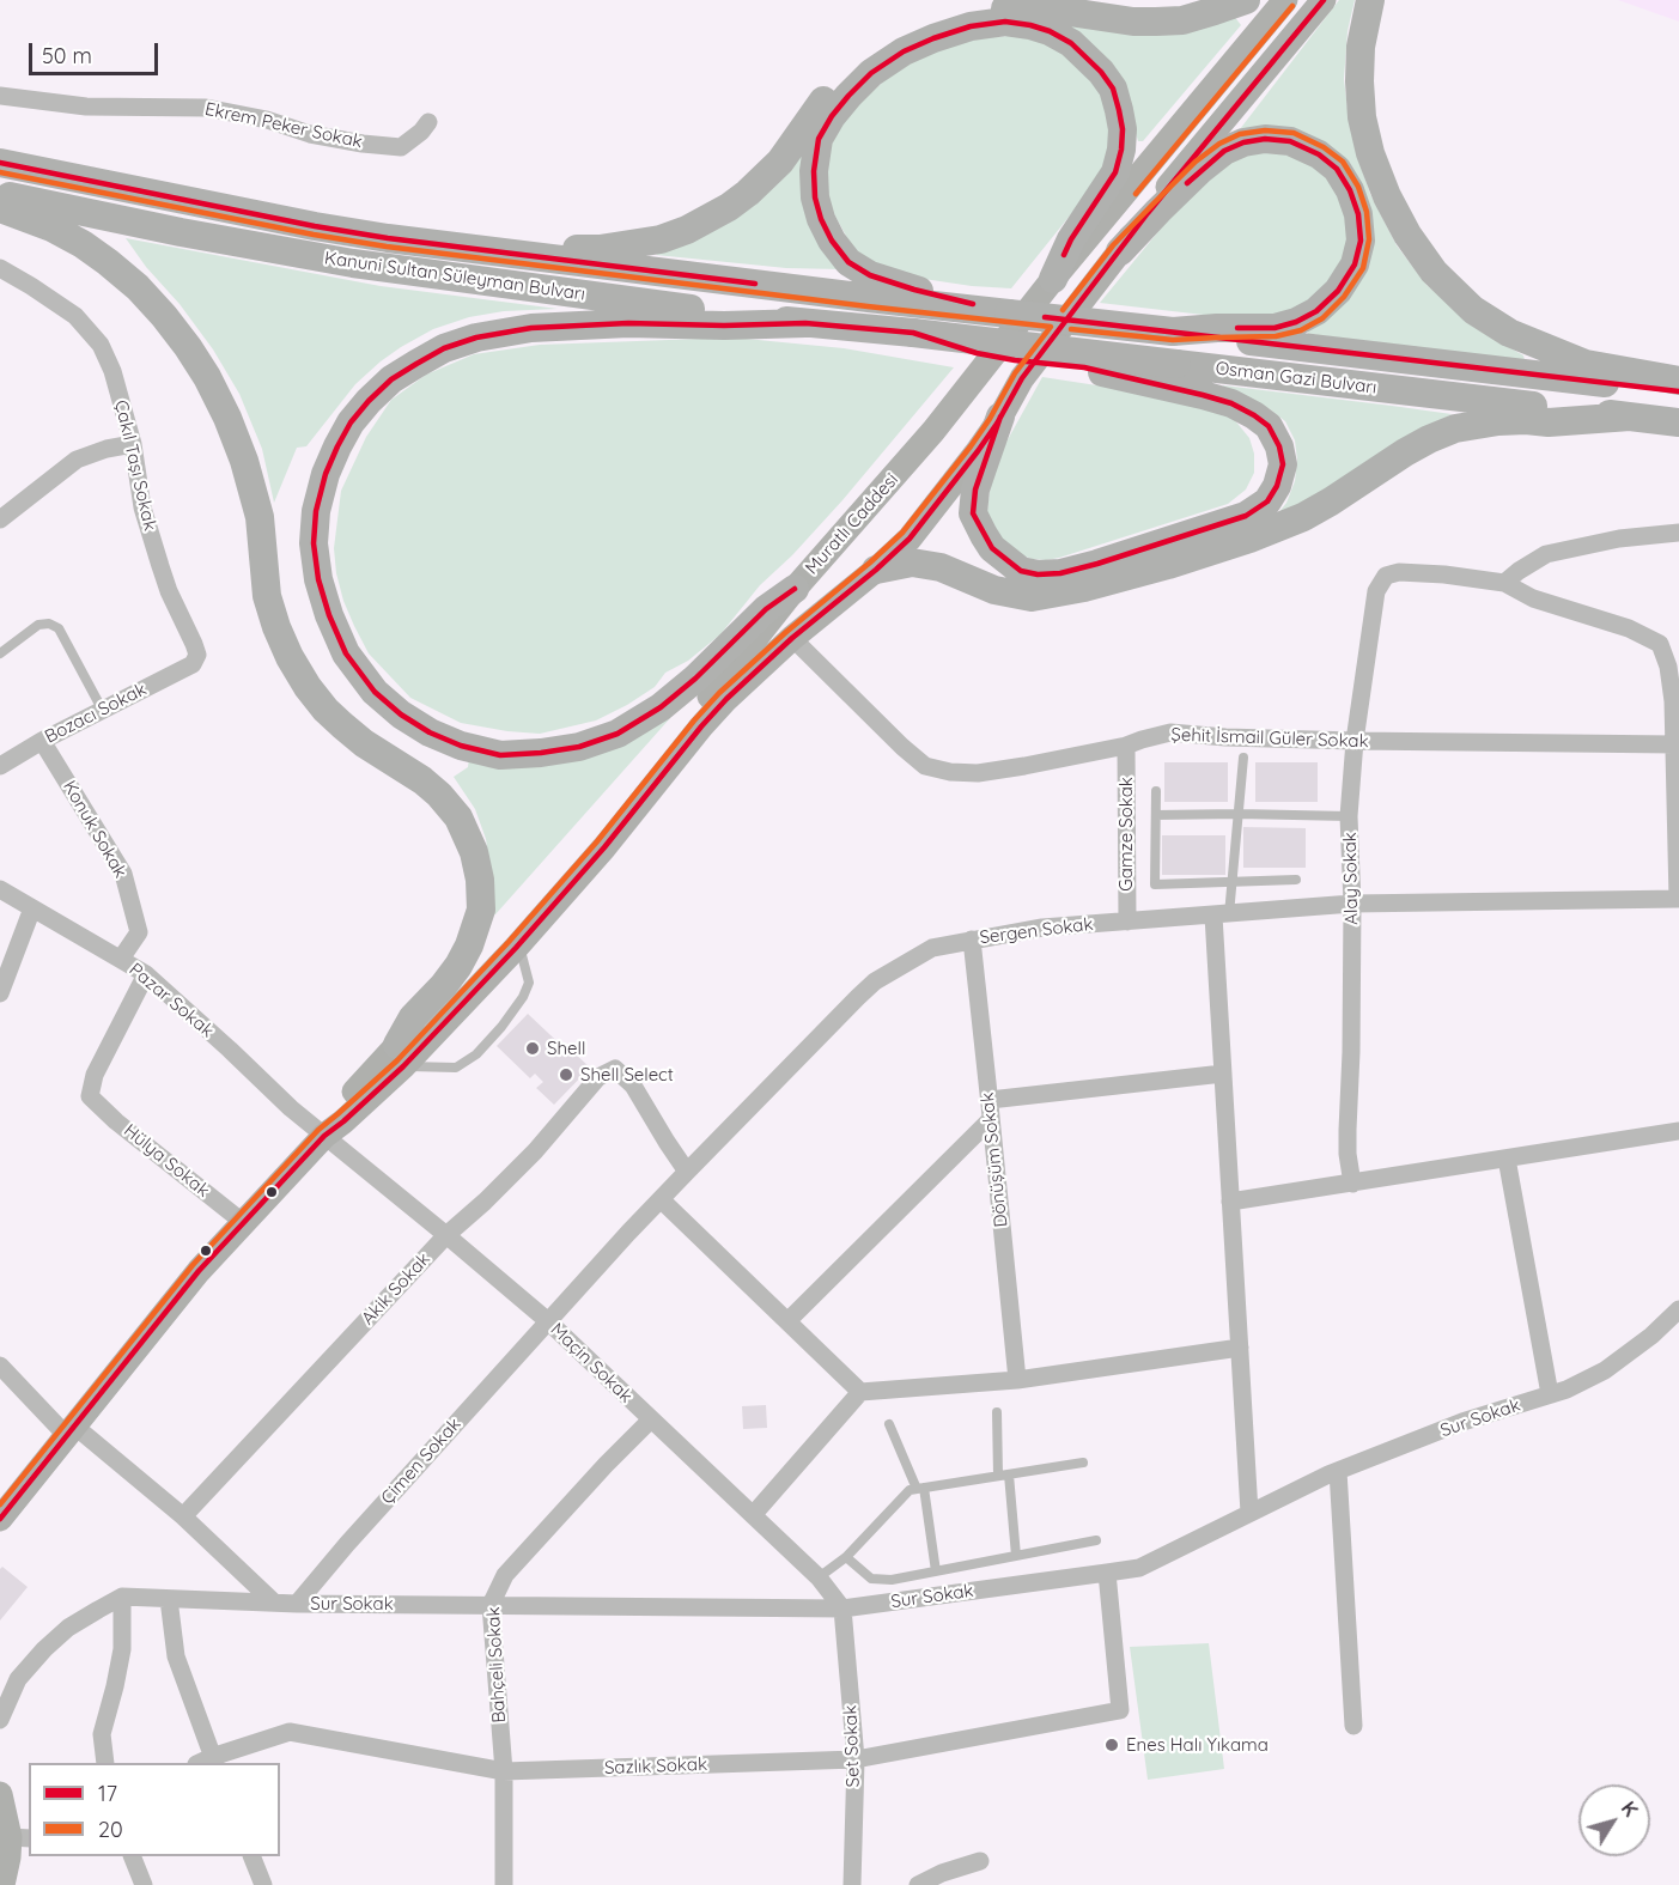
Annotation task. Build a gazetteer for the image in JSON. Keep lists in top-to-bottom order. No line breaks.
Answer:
{"streets":{"highway":["Kanuni Sultan Süleyman Bulvarı","Osman Gazi Bulvarı"],"main road":["Muratlı Caddesi"],"street":["Ekrem Peker Sokak","Çakıl Taşı Sokak","Bozacı Sokak","Şehit İsmail Güler Sokak","Konuk Sokak","Gamze Sokak","Alay Sokak","Sergen Sokak","Pazar Sokak","Dönüşüm Sokak","Hülya Sokak","Akik Sokak","Maçin Sokak","Sur Sokak","Çimen Sokak","Bahçeli Sokak","Set Sokak","Sazlık Sokak"]},"crossings":[["Kanuni Sultan Süleyman Bulvarı","Osman Gazi Bulvarı"],["Çakıl Taşı Sokak","Bozacı Sokak"],["Muratlı Caddesi","Şehit İsmail Güler Sokak"],["Muratlı Caddesi","Pazar Sokak"],["Muratlı Caddesi","Hülya Sokak"],["Muratlı Caddesi","Maçin Sokak"],["Bozacı Sokak","Konuk Sokak"],["Şehit İsmail Güler Sokak","Gamze Sokak"],["Şehit İsmail Güler Sokak","Alay Sokak"],["Konuk Sokak","Pazar Sokak"],["Gamze Sokak","Sergen Sokak"],["Alay Sokak","Sergen Sokak"],["Sergen Sokak","Dönüşüm Sokak"],["Sergen Sokak","Akik Sokak"],["Sergen Sokak","Maçin Sokak"],["Sergen Sokak","Çimen Sokak"],["Pazar Sokak","Hülya Sokak"],["Pazar Sokak","Maçin Sokak"],["Akik Sokak","Maçin Sokak"],["Maçin Sokak","Sur Sokak"],["Maçin Sokak","Çimen Sokak"],["Maçin Sokak","Bahçeli Sokak"],["Maçin Sokak","Set Sokak"],["Sur Sokak","Çimen Sokak"],["Sur Sokak","Bahçeli Sokak"],["Sur Sokak","Set Sokak"],["Sur Sokak","Sazlık Sokak"],["Bahçeli Sokak","Sazlık Sokak"],["Set Sokak","Sazlık Sokak"]],"places":["Shell","Shell Select","Enes Halı Yıkama"],"lines":["transit line 17","transit line 20"],"legend":["17","20"],"scale_bar":"50 m","north":"top right"}
